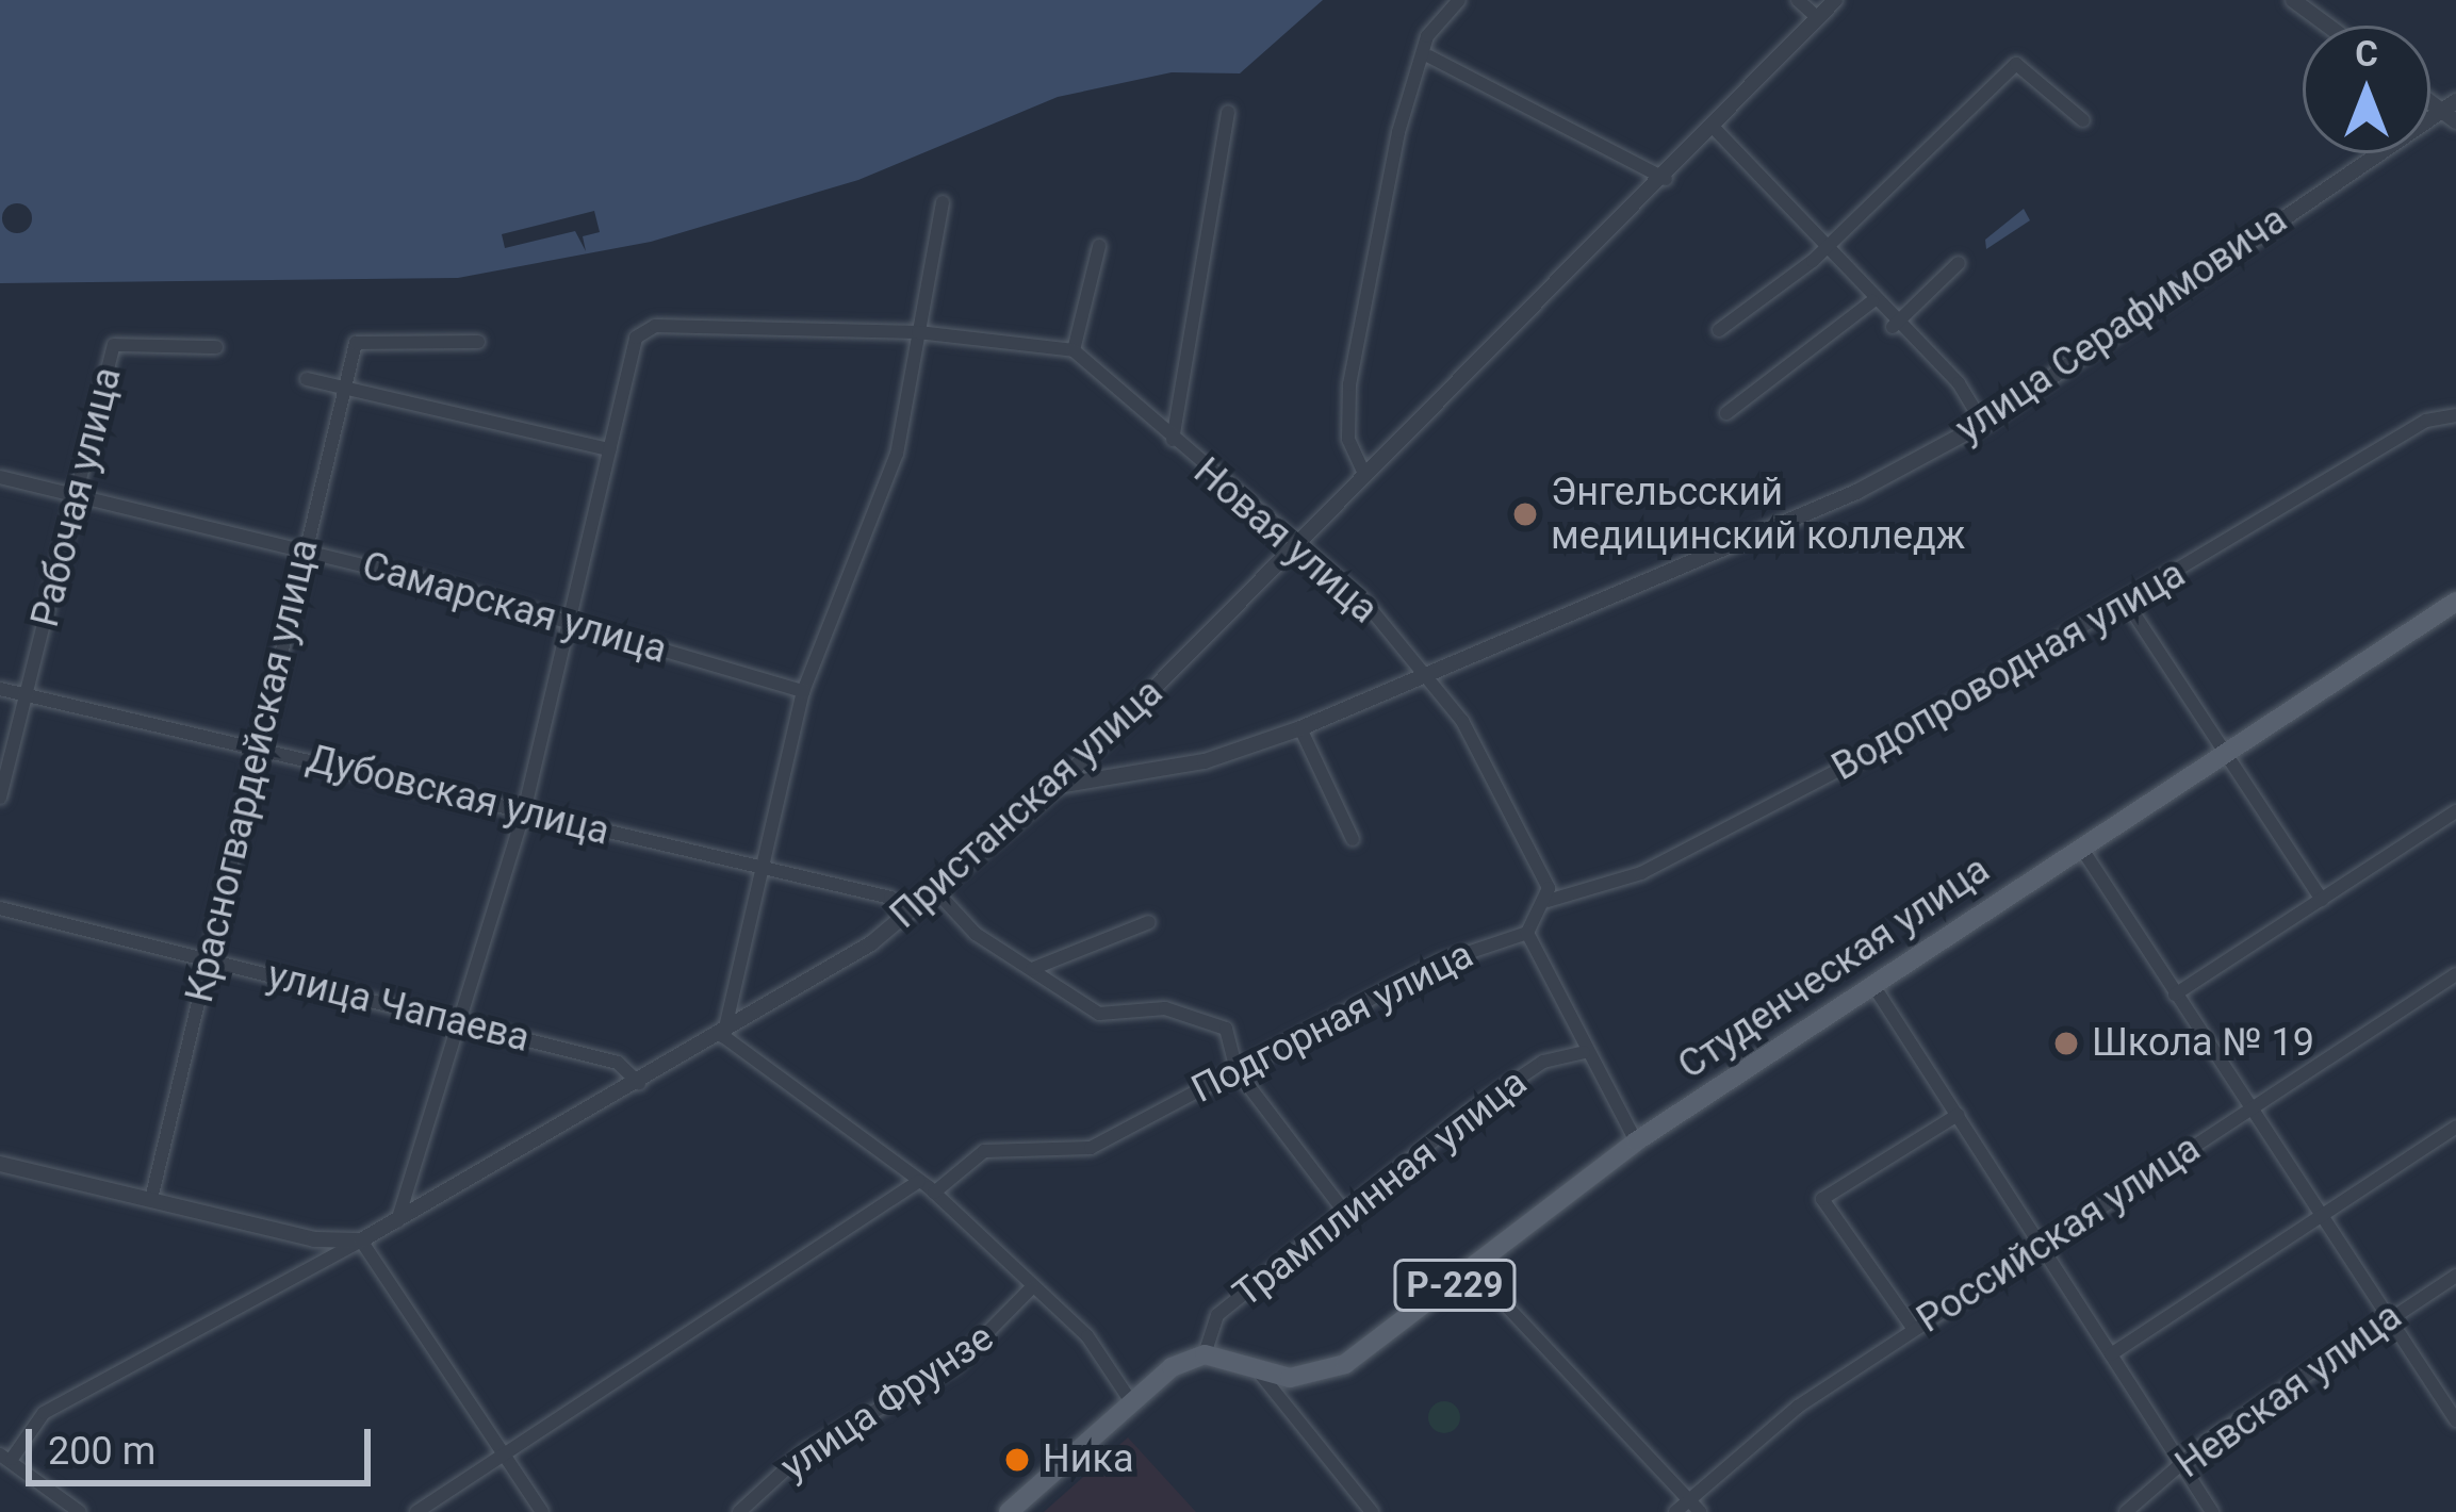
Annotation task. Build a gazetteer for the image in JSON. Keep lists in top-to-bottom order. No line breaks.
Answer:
{"streets":{"main road":["Студенческая улица","Р-229"],"street":["улица Серафимовича","Рабочая улица","Новая улица","Самарская улица","Водопроводная улица","Красногвардейская улица","Дубовская улица","Пристанская улица","улица Чапаева","Подгорная улица","Трамплинная улица","Российская улица","Невская улица","улица Фрунзе"]},"crossings":[["улица Серафимовича","Новая улица"],["улица Серафимовича","Пристанская улица"],["Рабочая улица","Самарская улица"],["Рабочая улица","Дубовская улица"],["Новая улица","Водопроводная улица"],["Новая улица","Пристанская улица"],["Самарская улица","Красногвардейская улица"],["Красногвардейская улица","Дубовская улица"],["Красногвардейская улица","улица Чапаева"],["Дубовская улица","Пристанская улица"],["Пристанская улица","улица Чапаева"],["Студенческая улица","Р-229"],["Трамплинная улица","Р-229"]],"places":["Энгельсский медицинский колледж","Школа № 19","Ника"],"scale_bar":"200 m","north":"top"}
